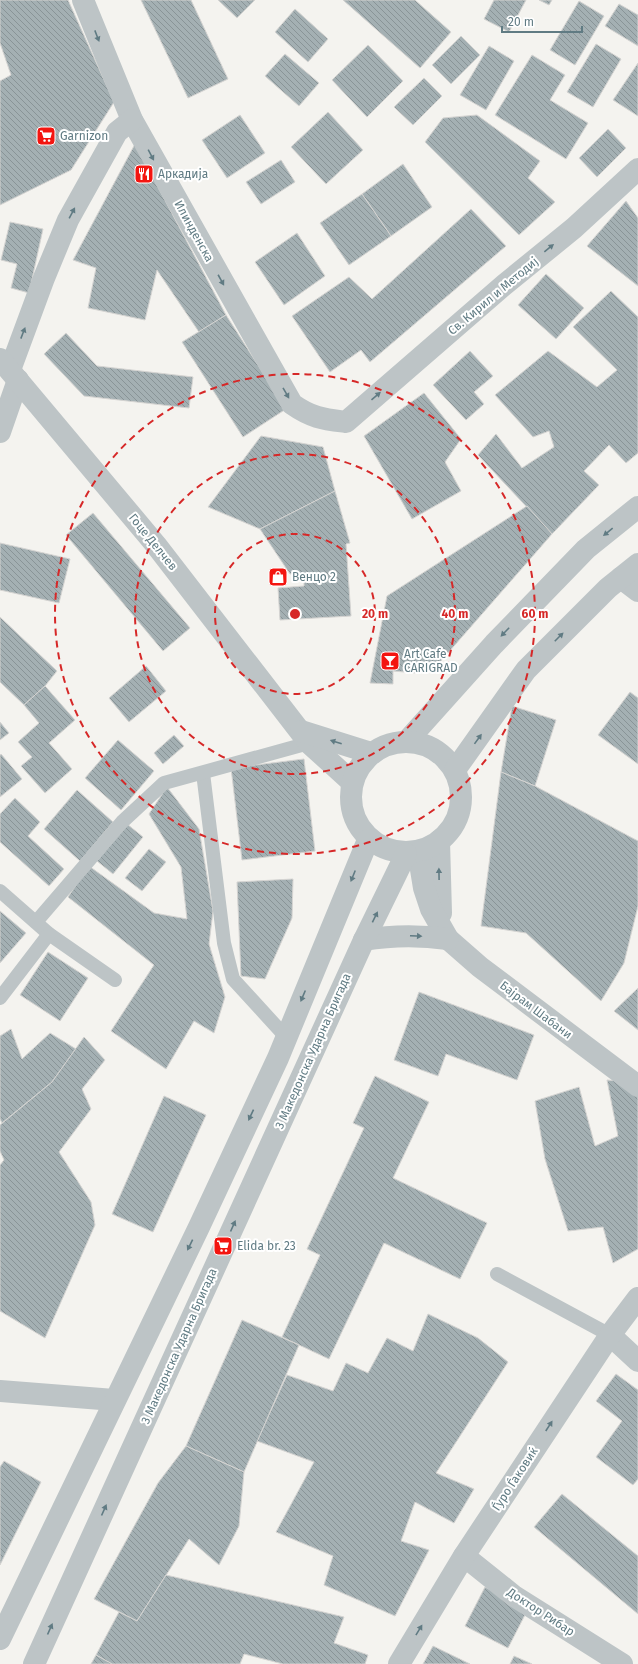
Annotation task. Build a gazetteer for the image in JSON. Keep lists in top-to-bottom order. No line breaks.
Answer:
{"streets":{"street":["Илинденска","Св. Кирил и Методиј","Гоце Делчев","Бајрам Шабани","3 Македонска Ударна Бригада","Ѓуро Ѓаковиќ","Доктор Рибар"]},"crossings":[["Илинденска","Св. Кирил и Методиј"],["Гоце Делчев","Бајрам Шабани"],["Гоце Делчев","3 Македонска Ударна Бригада"],["Бајрам Шабани","3 Македонска Ударна Бригада"],["Ѓуро Ѓаковиќ","Доктор Рибар"]],"one_way":["Илинденска","Св. Кирил и Методиј","Ѓуро Ѓаковиќ"],"places":{"supermarket":["Garnizon","Elida br. 23"],"restaurant":["Аркадија"],"shop":["Венцо 2"],"bar":["Art Cafe CARIGRAD"]},"scale_bar":"20 m","rings":["20 m","40 m","60 m"]}
